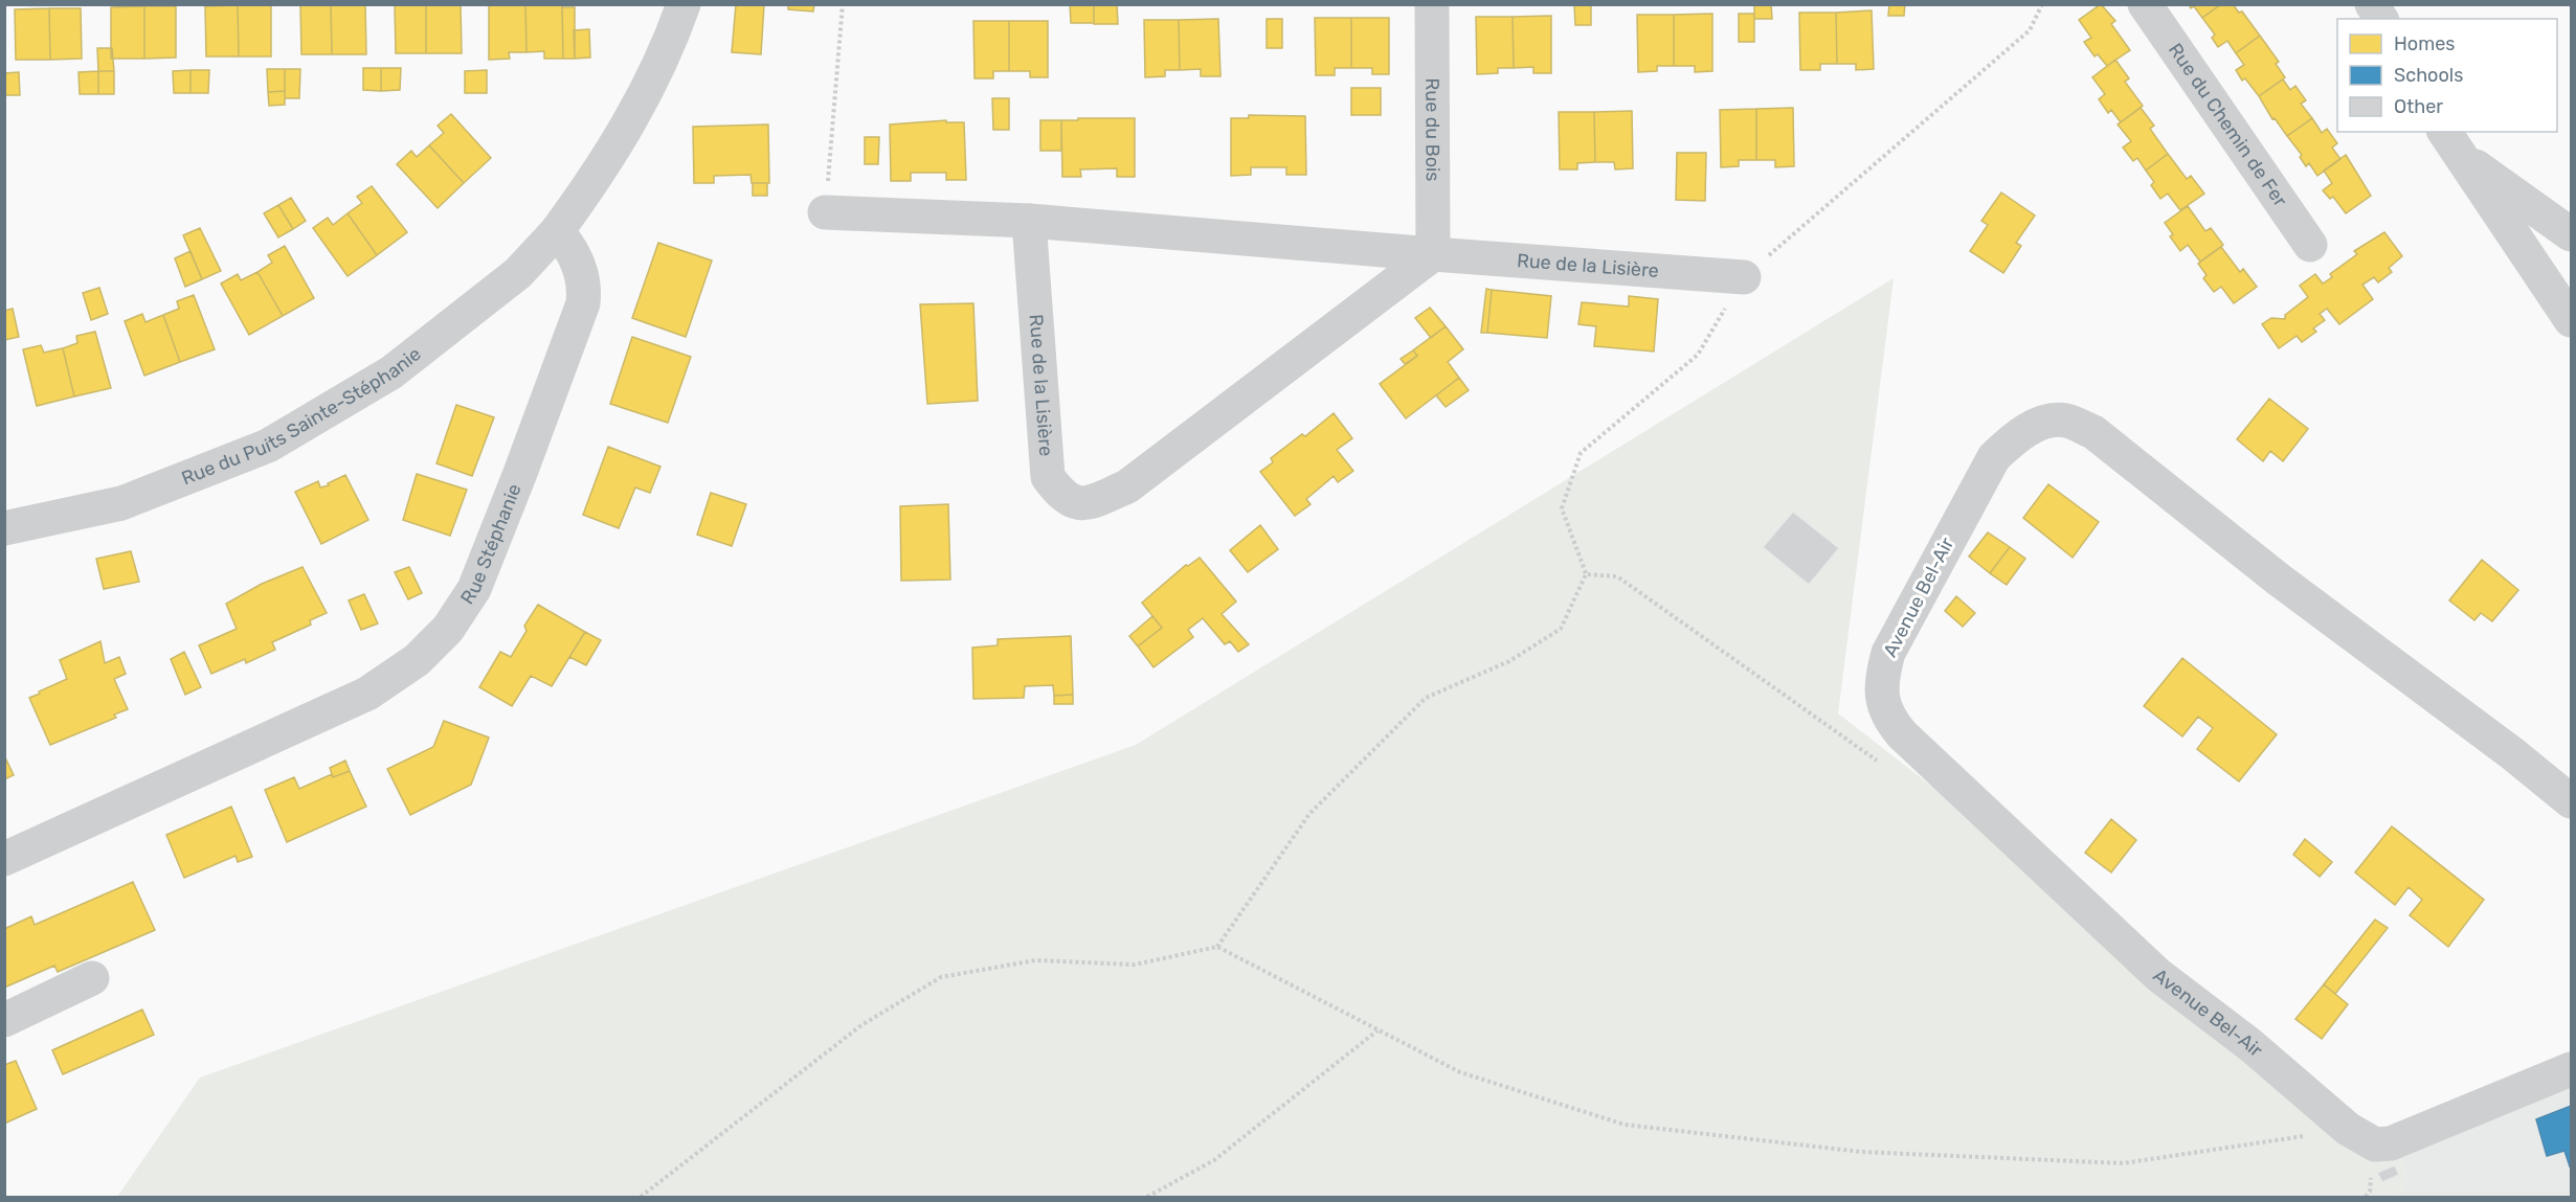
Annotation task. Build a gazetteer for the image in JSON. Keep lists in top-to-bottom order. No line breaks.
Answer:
{"streets":{"street":["Rue du Chemin de Fer","Rue du Bois","Rue de la Lisière","Rue du Puits Sainte-Stéphanie","Rue Stéphanie","Avenue Bel-Air"]},"crossings":[["Rue du Bois","Rue de la Lisière"],["Rue du Puits Sainte-Stéphanie","Rue Stéphanie"]],"legend":["Homes","Schools","Other"]}
